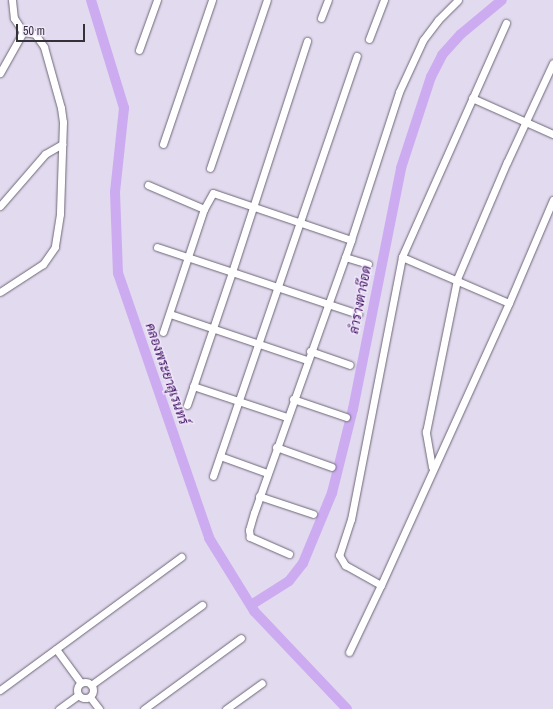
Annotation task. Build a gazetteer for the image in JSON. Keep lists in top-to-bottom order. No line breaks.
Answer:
{"water":["ลำรางตาจ๊อด","คลองพระยาสุเรนทร์"],"scale_bar":"50 m"}
